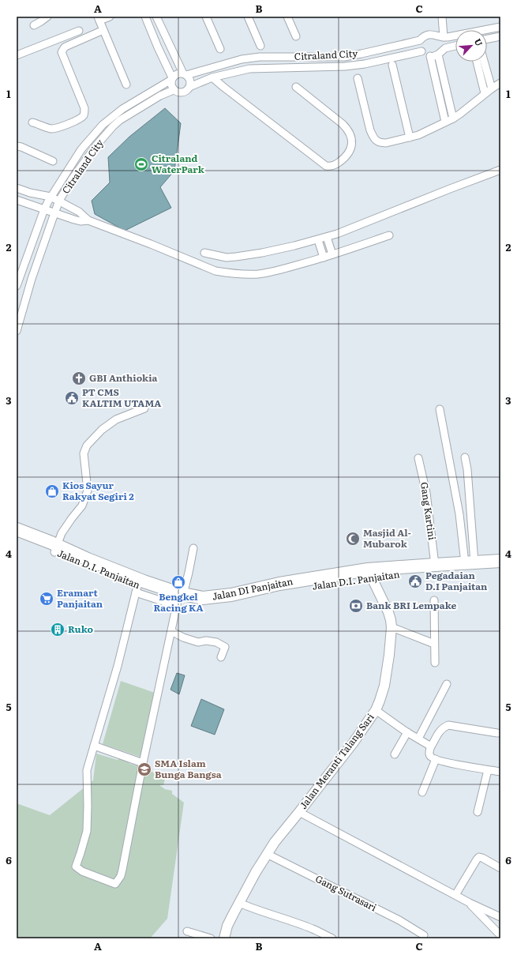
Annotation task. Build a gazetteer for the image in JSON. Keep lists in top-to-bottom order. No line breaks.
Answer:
{"streets":{"highway":["Jalan D.I. Panjaitan","Jalan DI Panjaitan"],"street":["Citraland City","Gang Kartini","Jalan Meranti Talang Sari","Gang Sutrasari"]},"crossings":[["Gang Kartini","Jalan DI Panjaitan"],["Jalan D.I. Panjaitan","Jalan DI Panjaitan"],["Jalan D.I. Panjaitan","Jalan Meranti Talang Sari"],["Jalan DI Panjaitan","Jalan Meranti Talang Sari"],["Jalan Meranti Talang Sari","Gang Sutrasari"]],"places":{"sports":["Citraland WaterPark"],"church":["GBI Anthiokia"],"public building":["PT CMS KALTIM UTAMA","Pegadaian D.I Panjaitan"],"shop":["Kios Sayur Rakyat Segiri 2","Bengkel Racing KA"],"mosque":["Masjid Al- Mubarok"],"supermarket":["Eramart Panjaitan"],"bank":["Bank BRI Lempake"],"building":["Ruko"],"school or university":["SMA Islam Bunga Bangsa"]},"north":"top right","grid":{"columns":["A","B","C"],"rows":["1","2","3","4","5","6"]}}
